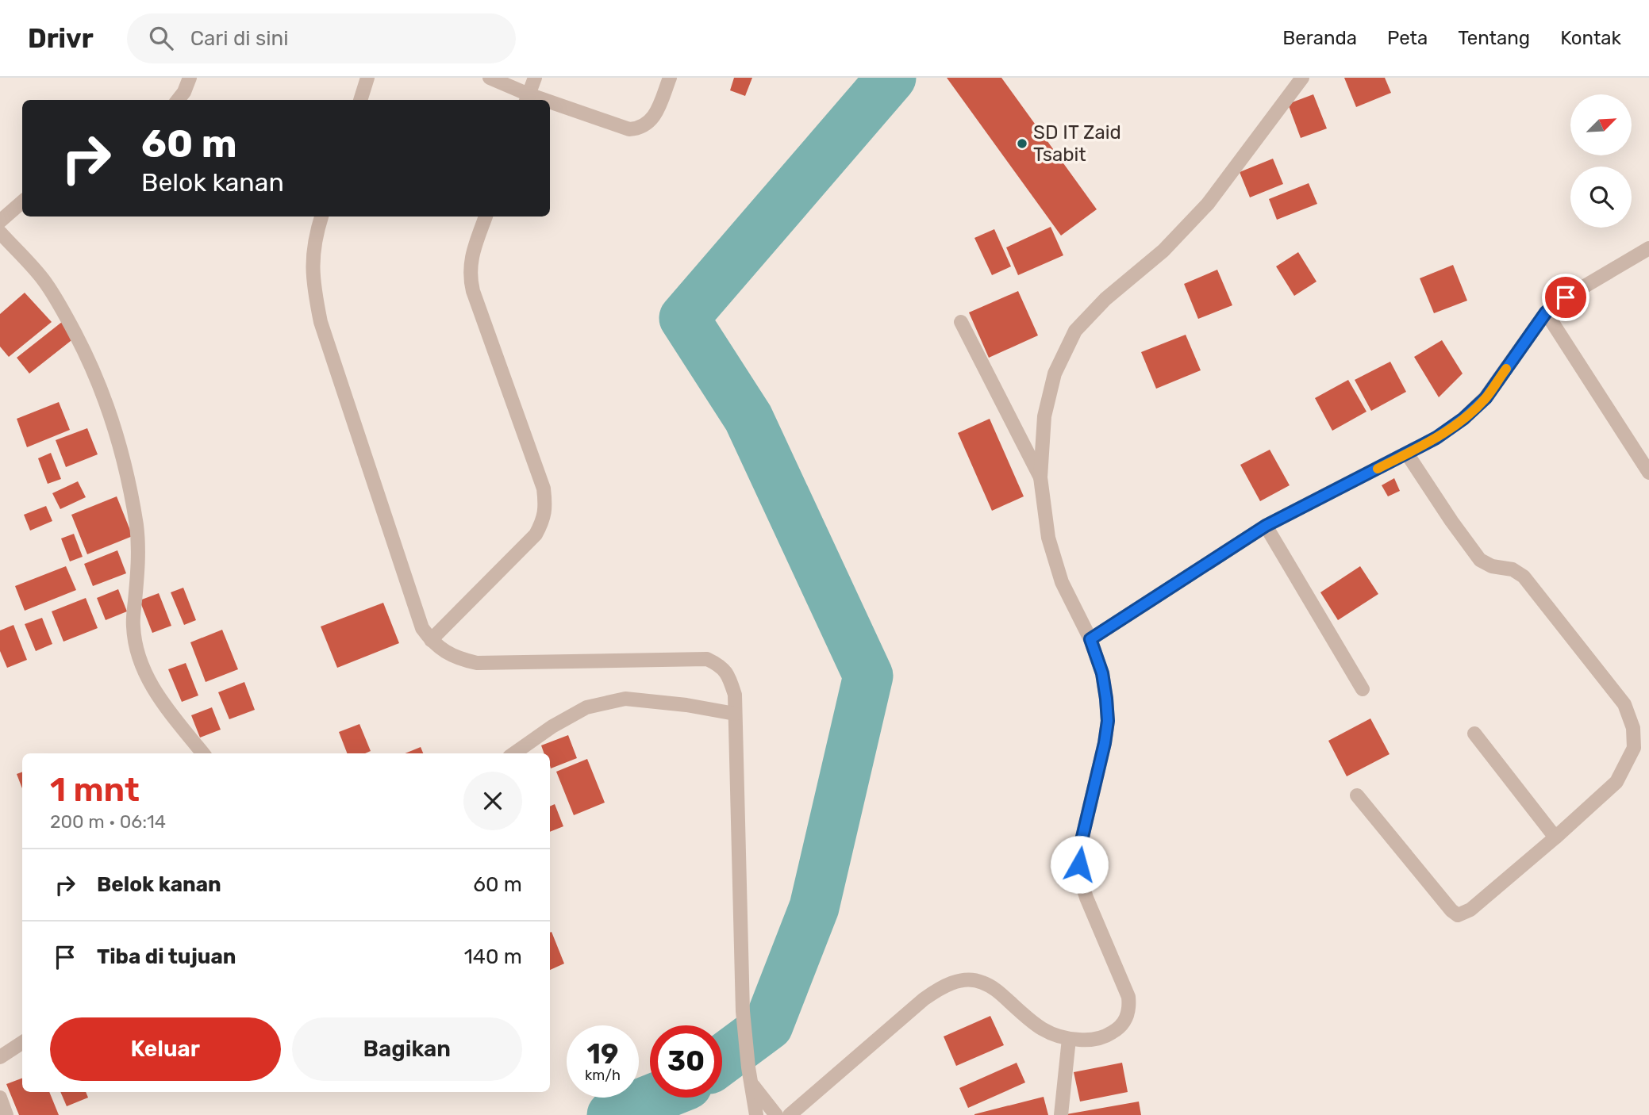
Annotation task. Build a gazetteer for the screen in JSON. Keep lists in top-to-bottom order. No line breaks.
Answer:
{"places":["SD IT Zaid Tsabit"],"north":"top right","page":{"header":"Drivr","search":"Cari di sini","nav":["Beranda","Peta","Tentang","Kontak"],"turn":["60 m","Belok kanan"],"heading":["1 mnt","200 m · 06:14"],"list":[{"name":"Belok kanan","value":"60 m"},{"name":"Tiba di tujuan","value":"140 m"}],"buttons":["Keluar","Bagikan"],"speed":"19 km/h","limit":"30"}}
